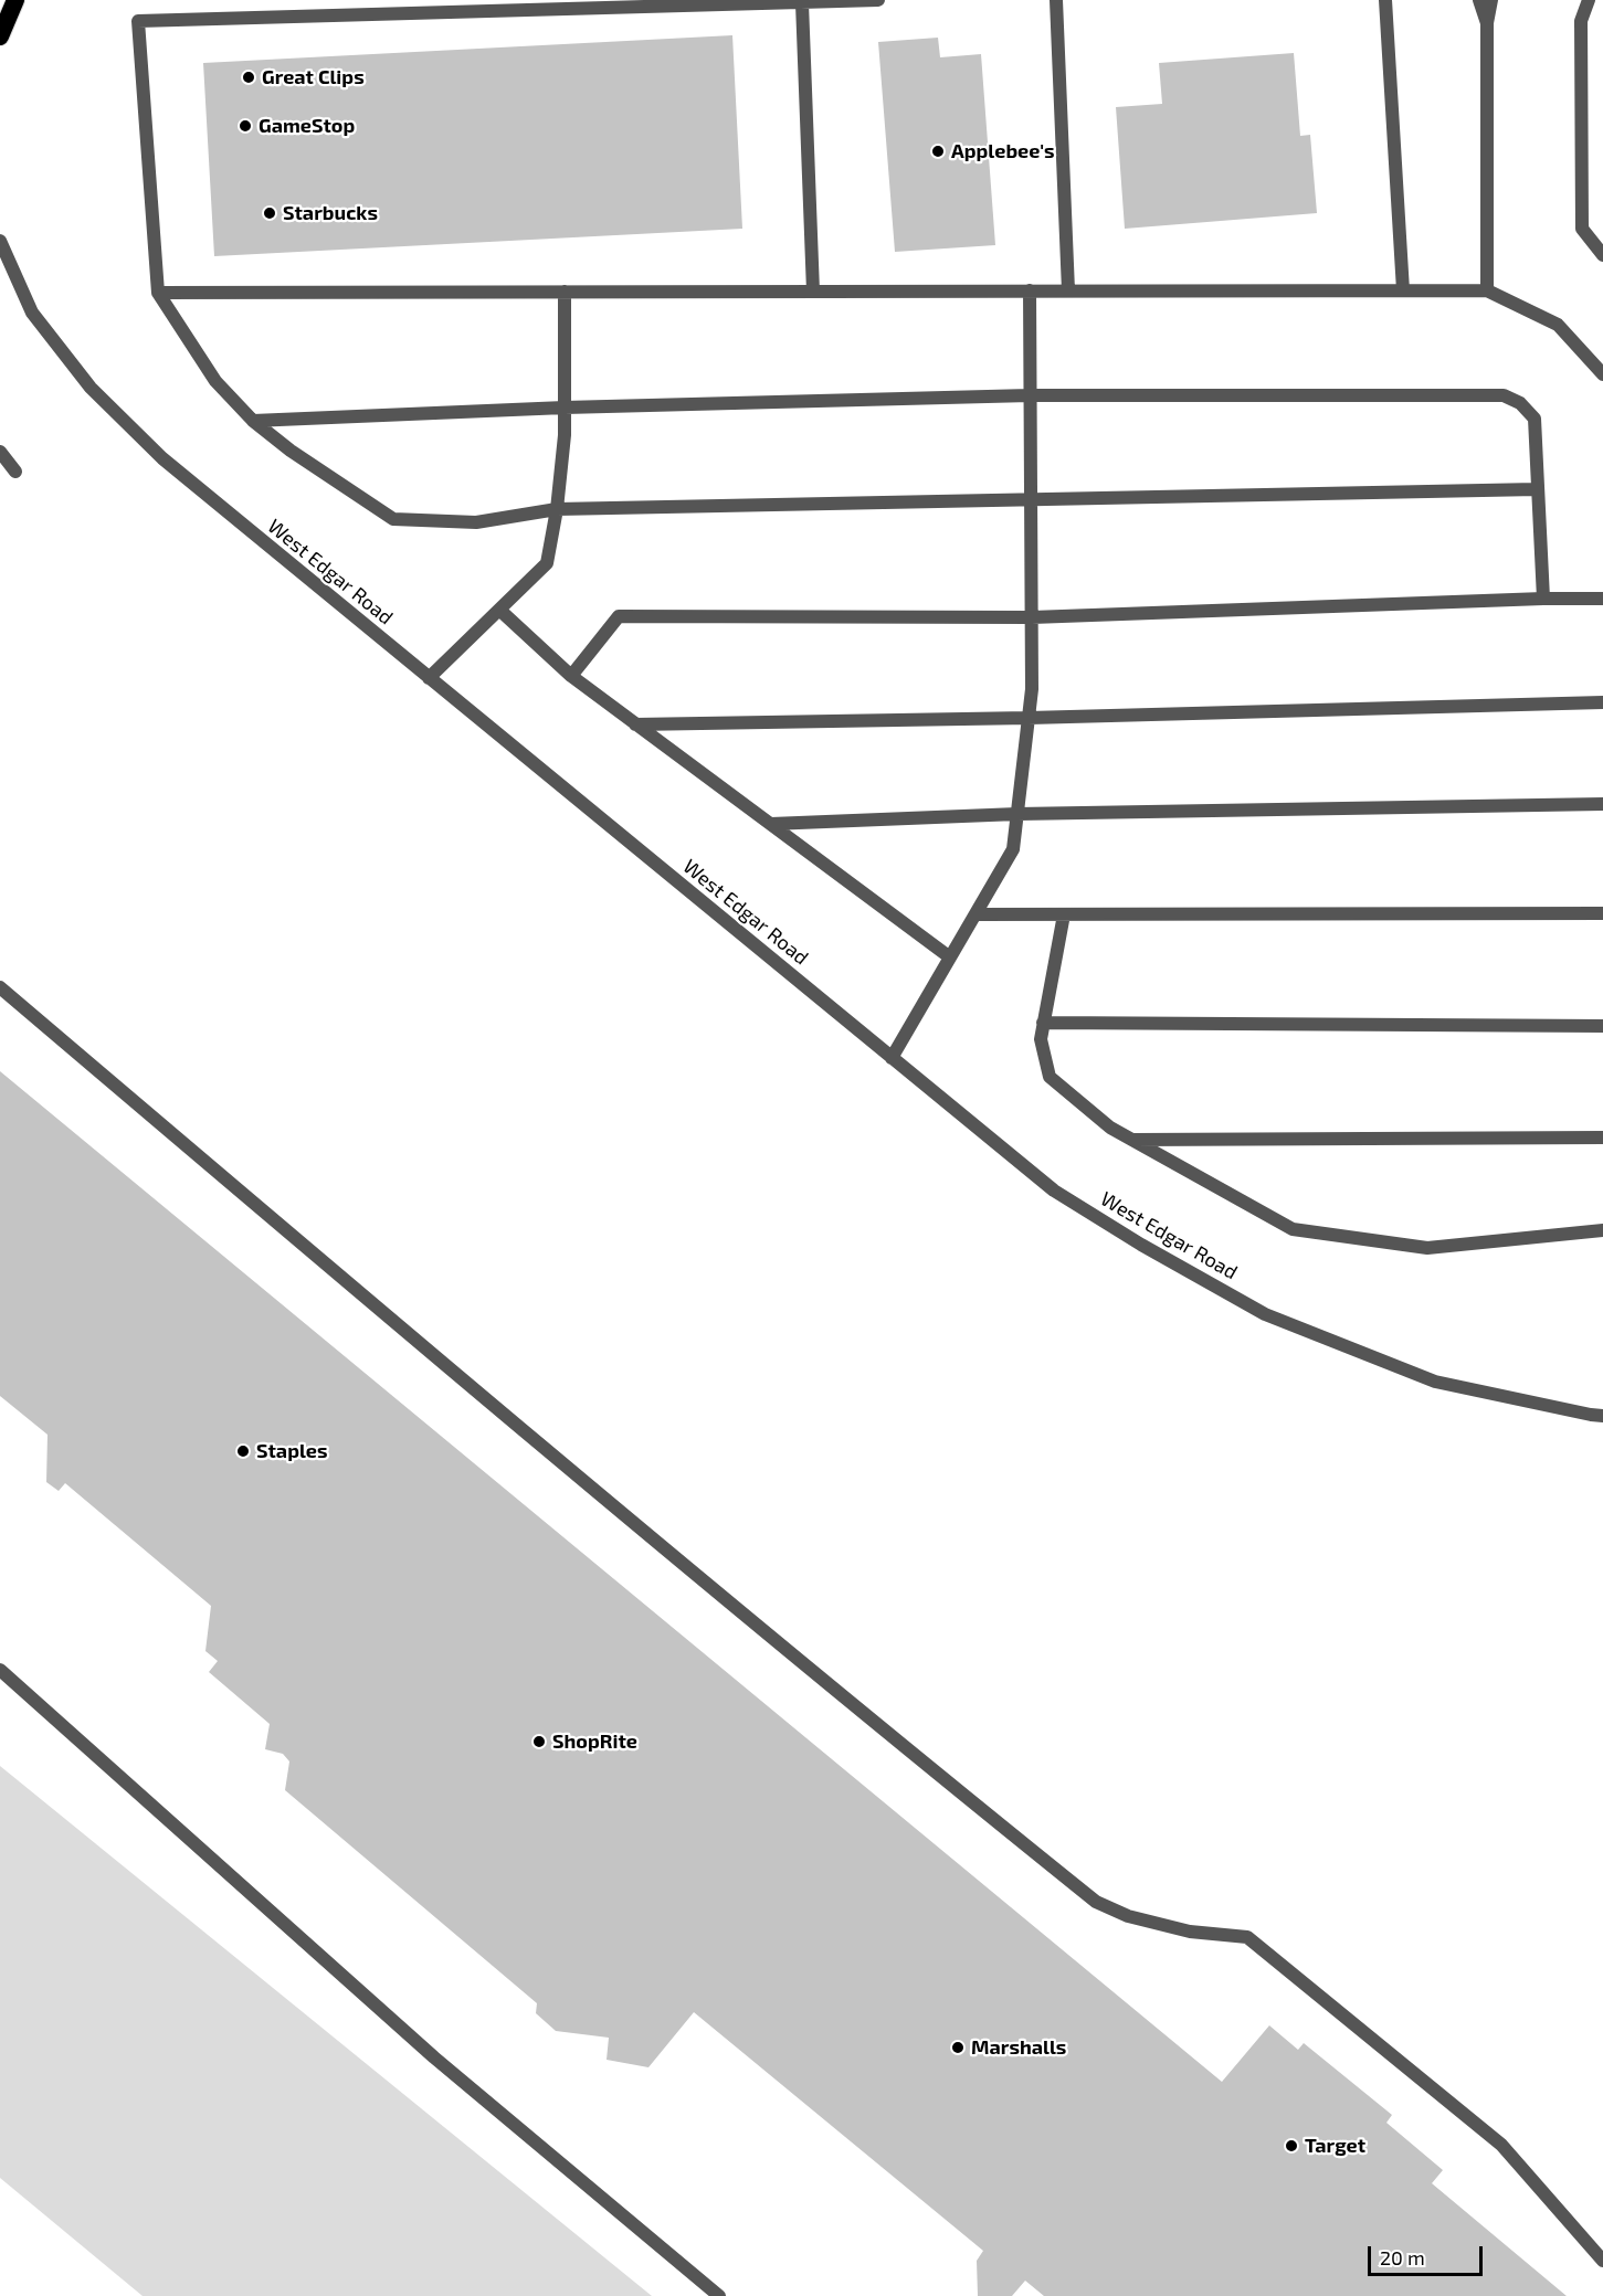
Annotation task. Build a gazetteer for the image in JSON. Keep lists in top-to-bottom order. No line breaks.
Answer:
{"streets":{"lane":["West Edgar Road"]},"places":["Great Clips","GameStop","Applebee's","Starbucks","Staples","ShopRite","Marshalls","Target"],"scale_bar":"20 m"}
